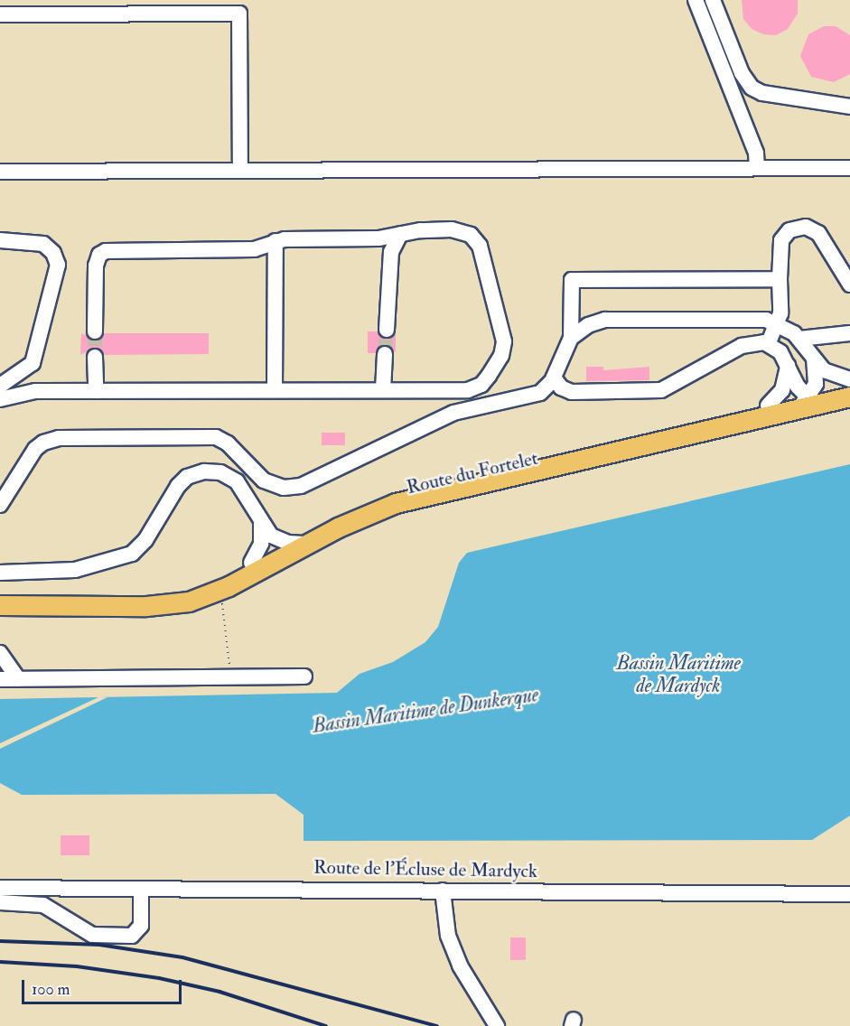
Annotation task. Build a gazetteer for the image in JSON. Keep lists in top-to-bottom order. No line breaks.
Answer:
{"streets":{"main road":["Route du Fortelet"],"street":["Route de l'Écluse de Mardyck"]},"water":["Bassin Maritime de Mardyck","Bassin Maritime de Dunkerque"],"scale_bar":"100 m"}
